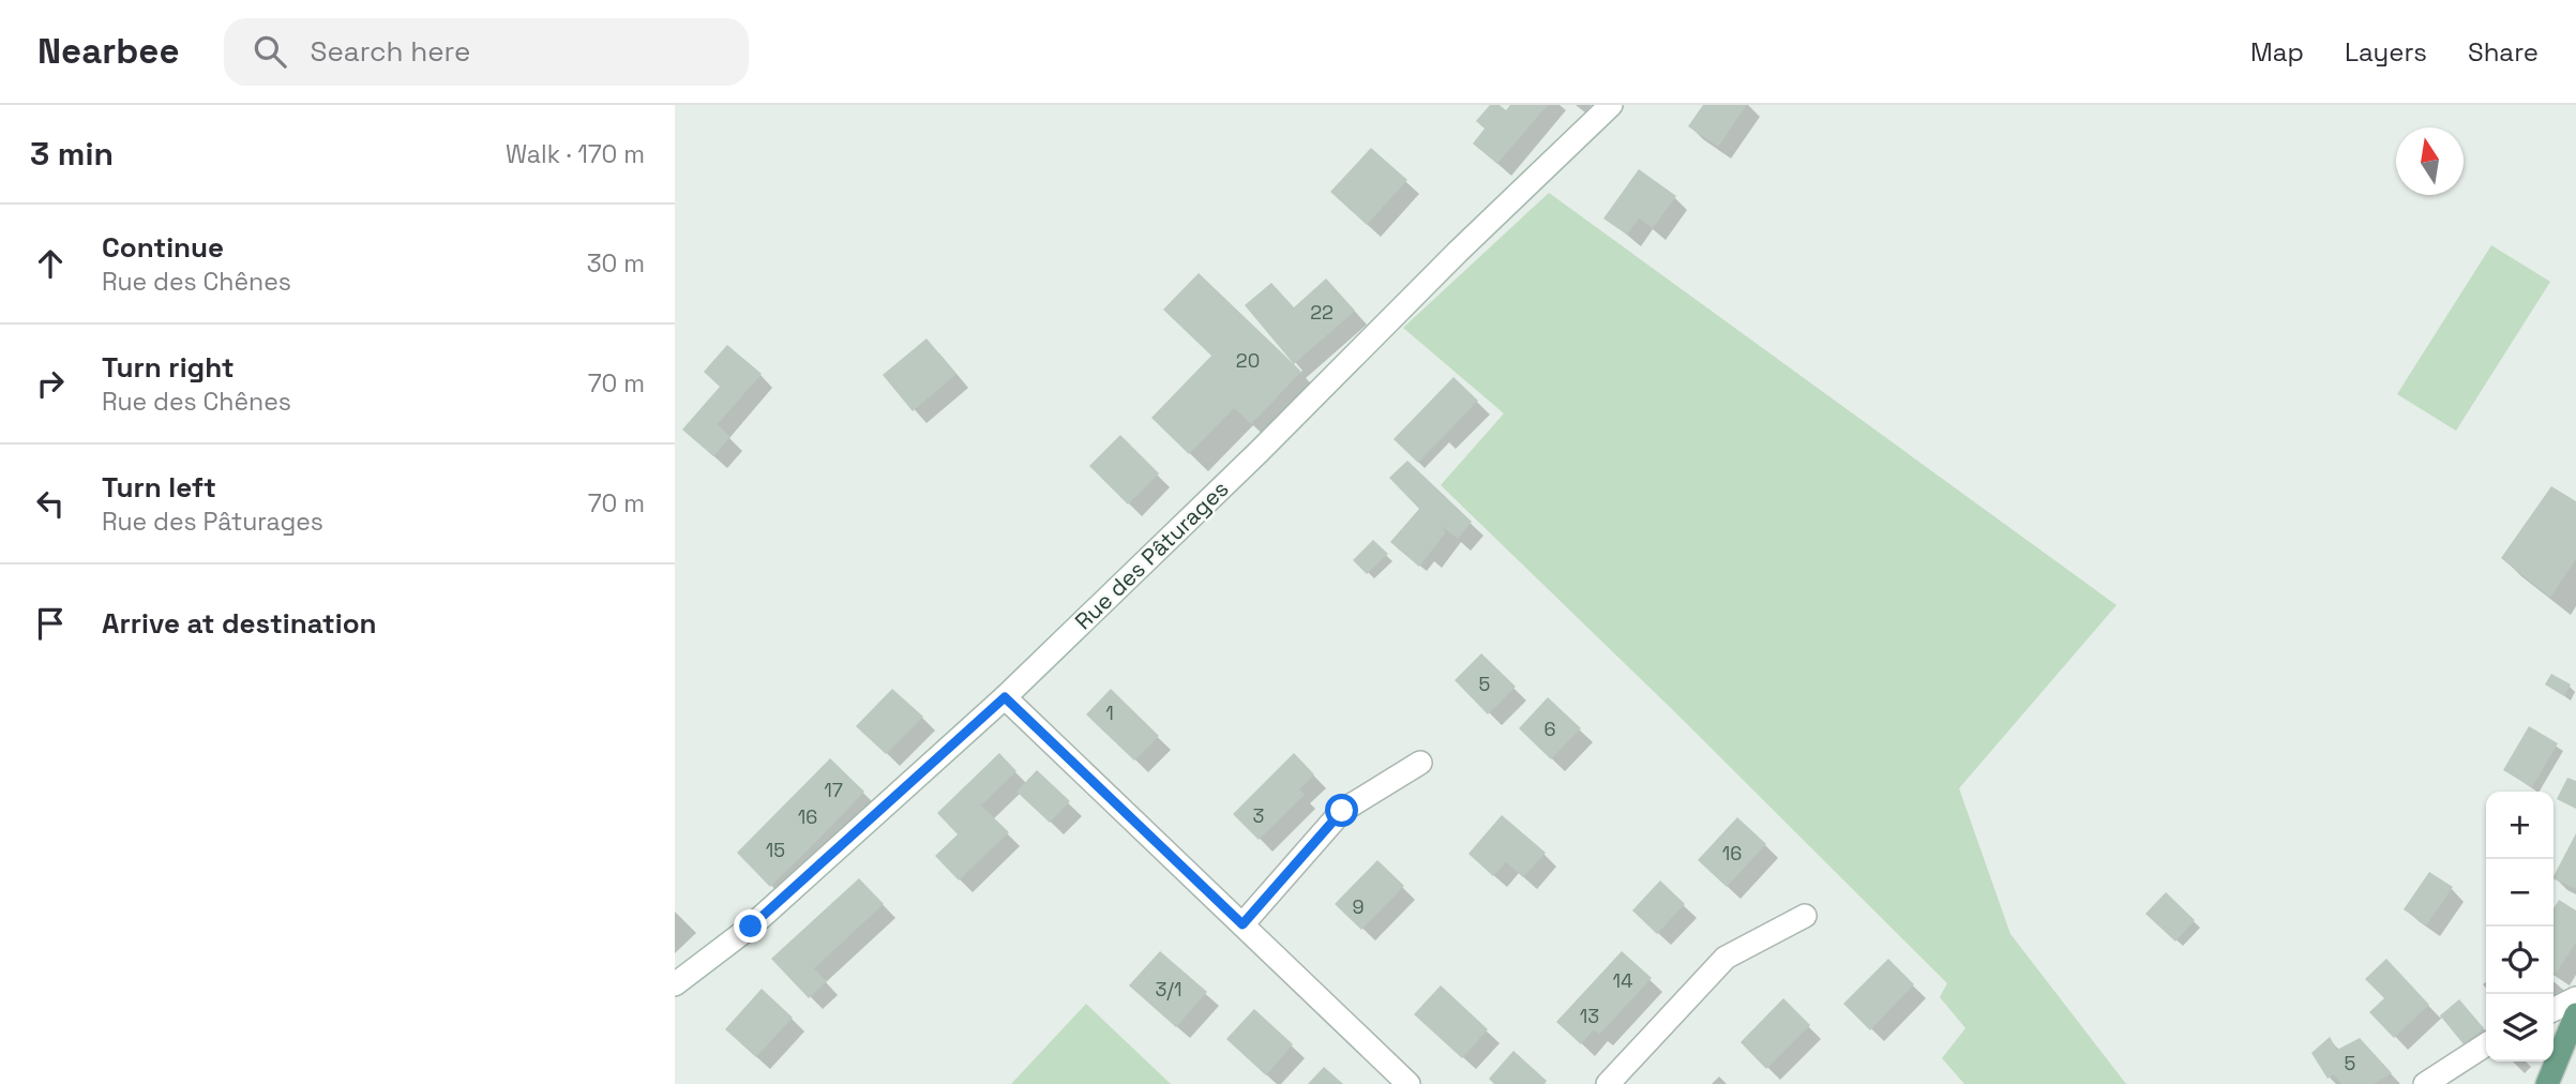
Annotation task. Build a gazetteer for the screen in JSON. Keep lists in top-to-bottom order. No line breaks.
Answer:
{"streets":{"street":["Rue des Pâturages"]},"house_numbers":["22","20","5","1","6","17","3","16","15","16","9","14","3/1","13","5"],"north":"top","page":{"header":"Nearbee","search":"Search here","nav":["Map","Layers","Share"],"heading":["3 min","Walk · 170 m"],"list":[["Continue","Rue des Chênes","30 m"],["Turn right","Rue des Chênes","70 m"],["Turn left","Rue des Pâturages","70 m"],"Arrive at destination"],"map_buttons":["+","−"]}}
